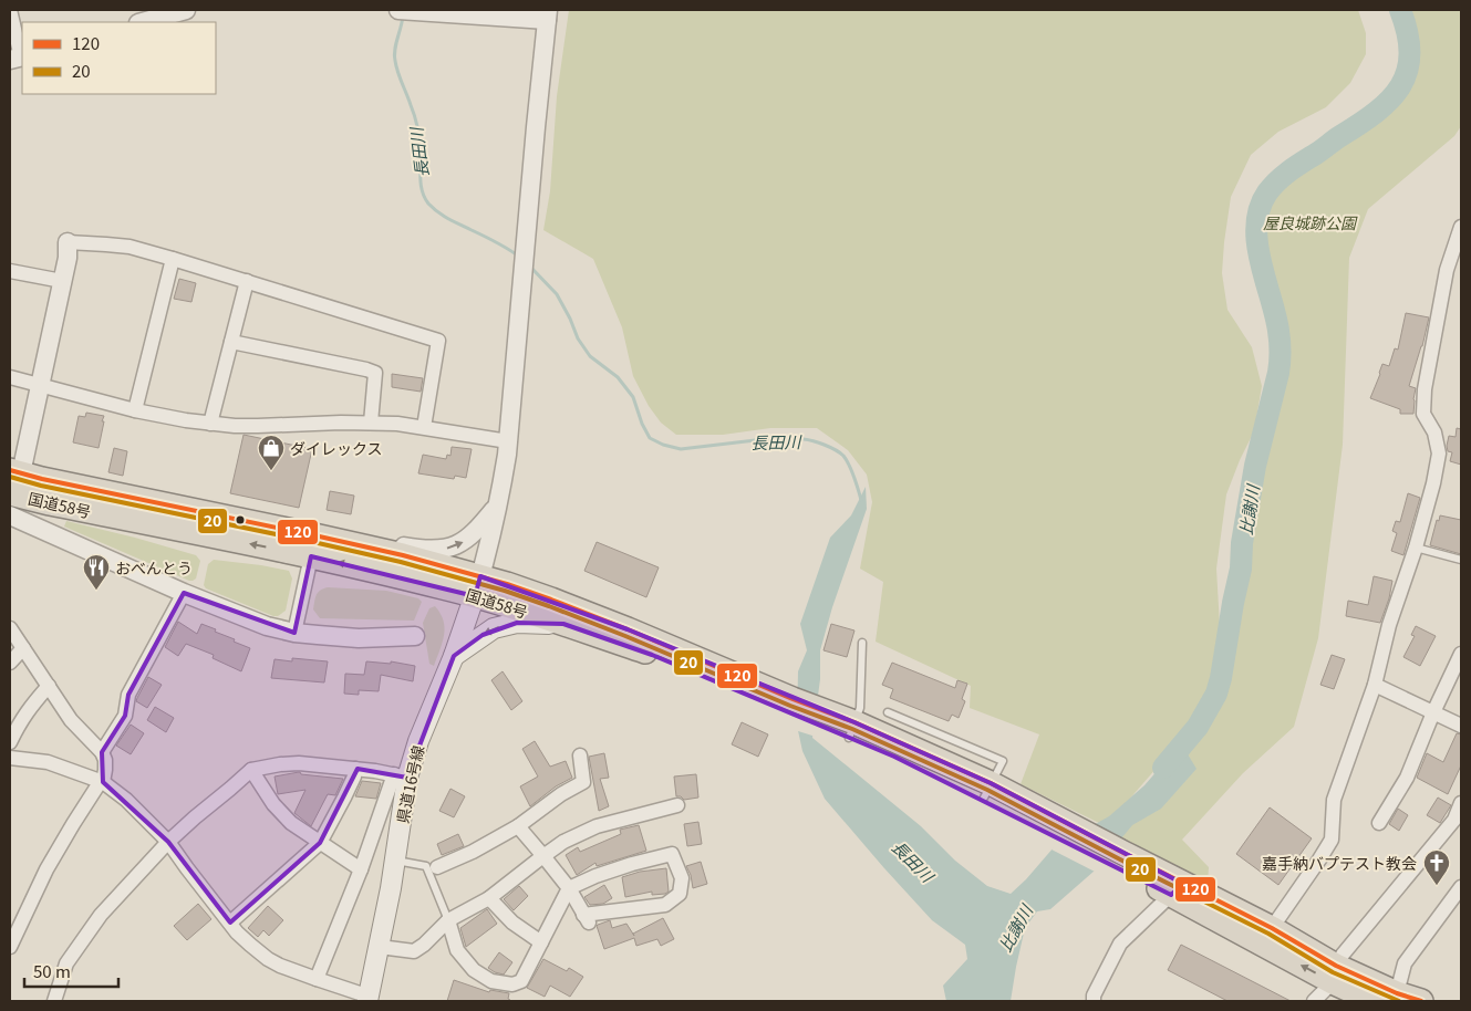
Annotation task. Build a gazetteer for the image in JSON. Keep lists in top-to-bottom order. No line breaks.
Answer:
{"streets":{"highway":["国道58号"],"main road":["県道16号線"]},"crossings":[["国道58号","県道16号線"]],"water":["長田川","比謝川"],"parks":["屋良城跡公園"],"places":{"shop":["ダイレックス"],"restaurant":["おべんとう"],"church":["嘉手納バプテスト教会"]},"lines":["transit line 120","transit line 20"],"legend":["120","20"],"scale_bar":"50 m"}
